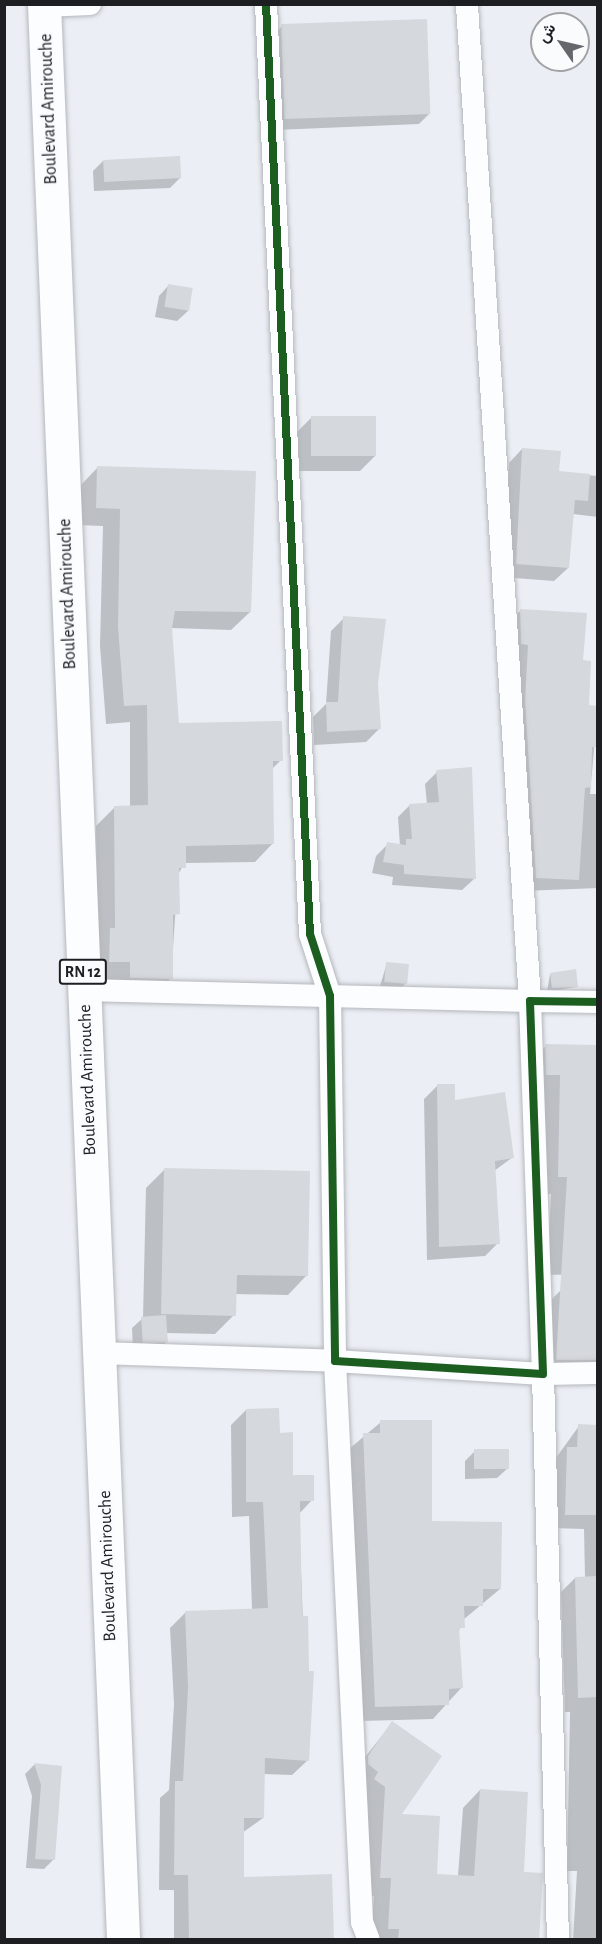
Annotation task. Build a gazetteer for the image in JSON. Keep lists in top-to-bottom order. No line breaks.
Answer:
{"streets":{"main road":["Boulevard Amirouche","RN 12"]},"north":"top left"}
